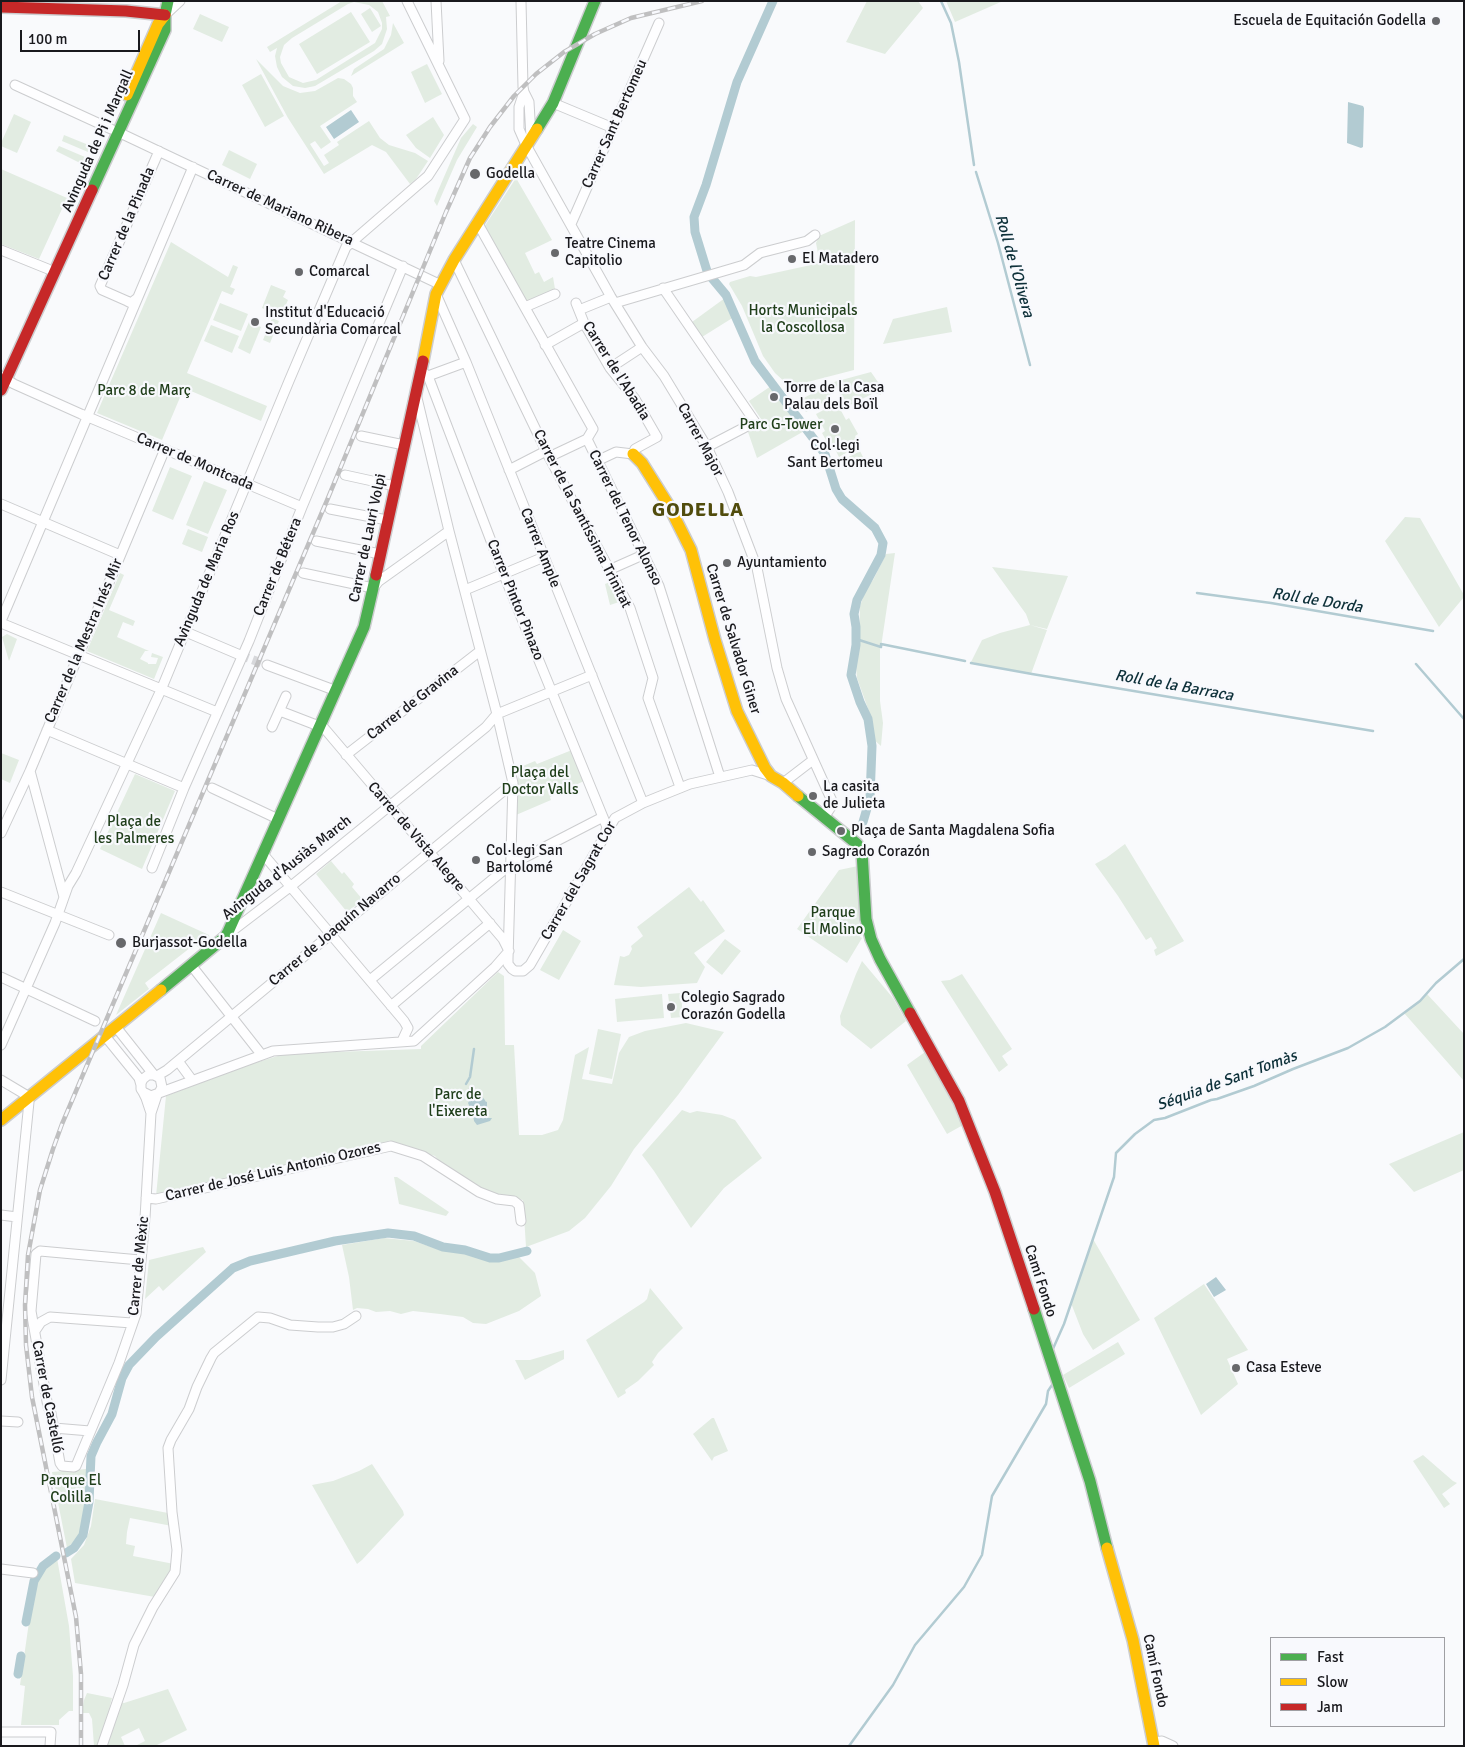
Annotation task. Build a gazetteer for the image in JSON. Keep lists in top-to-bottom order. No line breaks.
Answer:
{"streets":{"street":["Carrer Sant Bertomeu","Avinguda de Pi i Margall","Carrer de Mariano Ribera","Carrer de la Pinada","Carrer de l'Abadia","Carrer Major","Carrer de Montcada","Carrer del Tenor Alonso","Carrer de la Santíssima Trinitat","Carrer de Lauri Volpi","Carrer Ample","Carrer de Bétera","Avinguda de Maria Ros","Carrer Pintor Pinazo","Carrer de Salvador Giner","Carrer de la Mestra Inés Mir","Carrer de Gravina","Carrer de Vista Alegre","Avinguda d'Ausiàs March","Carrer del Sagrat Cor","Carrer de Joaquín Navarro","Carrer de José Luis Antonio Ozores","Carrer de Mèxic","Camí Fondo","Carrer de Castelló"]},"crossings":[["Carrer Sant Bertomeu","Carrer Major"],["Avinguda de Pi i Margall","Carrer de Mariano Ribera"],["Avinguda de Pi i Margall","Carrer de Montcada"],["Carrer de Mariano Ribera","Carrer de la Pinada"],["Carrer de Mariano Ribera","Carrer de Lauri Volpi"],["Carrer de Mariano Ribera","Carrer Ample"],["Carrer de Mariano Ribera","Carrer de Bétera"],["Carrer de Mariano Ribera","Avinguda de Maria Ros"],["Carrer de l'Abadia","Carrer Major"],["Carrer de l'Abadia","Carrer de Salvador Giner"],["Carrer Major","Carrer de Lauri Volpi"],["Carrer Major","Carrer de Salvador Giner"],["Carrer Major","Camí Fondo"],["Carrer de Montcada","Carrer de Bétera"],["Carrer de Montcada","Avinguda de Maria Ros"],["Carrer de Montcada","Carrer de la Mestra Inés Mir"],["Carrer del Tenor Alonso","Carrer de Lauri Volpi"],["Carrer del Tenor Alonso","Carrer del Sagrat Cor"],["Carrer de la Santíssima Trinitat","Carrer de Lauri Volpi"],["Carrer de la Santíssima Trinitat","Carrer del Sagrat Cor"],["Carrer de Lauri Volpi","Carrer Ample"],["Carrer de Lauri Volpi","Carrer Pintor Pinazo"],["Carrer de Lauri Volpi","Carrer de Vista Alegre"],["Carrer de Lauri Volpi","Avinguda d'Ausiàs March"],["Carrer Ample","Carrer del Sagrat Cor"],["Carrer Pintor Pinazo","Carrer del Sagrat Cor"],["Carrer de Salvador Giner","Carrer del Sagrat Cor"],["Carrer de Salvador Giner","Camí Fondo"],["Carrer de Gravina","Carrer de Vista Alegre"],["Carrer de Vista Alegre","Avinguda d'Ausiàs March"],["Carrer de Vista Alegre","Carrer del Sagrat Cor"],["Carrer de Vista Alegre","Carrer de Joaquín Navarro"],["Avinguda d'Ausiàs March","Carrer de Mèxic"],["Carrer de Joaquín Navarro","Carrer de Mèxic"],["Carrer de José Luis Antonio Ozores","Carrer de Mèxic"],["Carrer de Mèxic","Carrer de Castelló"]],"districts":["GODELLA"],"water":["Roll de l'Olivera","Roll de Dorda","Roll de la Barraca","Séquia de Sant Tomàs"],"parks":["Horts Municipals la Coscollosa","Parc 8 de Març","Parc G-Tower","Plaça del Doctor Valls","Plaça de les Palmeres","Parque El Molino","Parc de l'Eixereta","Parque El Colilla"],"places":["Escuela de Equitación Godella","Godella","Teatre Cinema Capitolio","El Matadero","Comarcal","Institut d'Educació Secundària Comarcal","Torre de la Casa Palau dels Boïl","Col·legi Sant Bertomeu","Ayuntamiento","La casita de Julieta","Plaça de Santa Magdalena Sofia","Sagrado Corazón","Col·legi San Bartolomé","Burjassot-Godella","Colegio Sagrado Corazón Godella","Casa Esteve"],"legend":["Fast","Slow","Jam"],"scale_bar":"100 m"}
